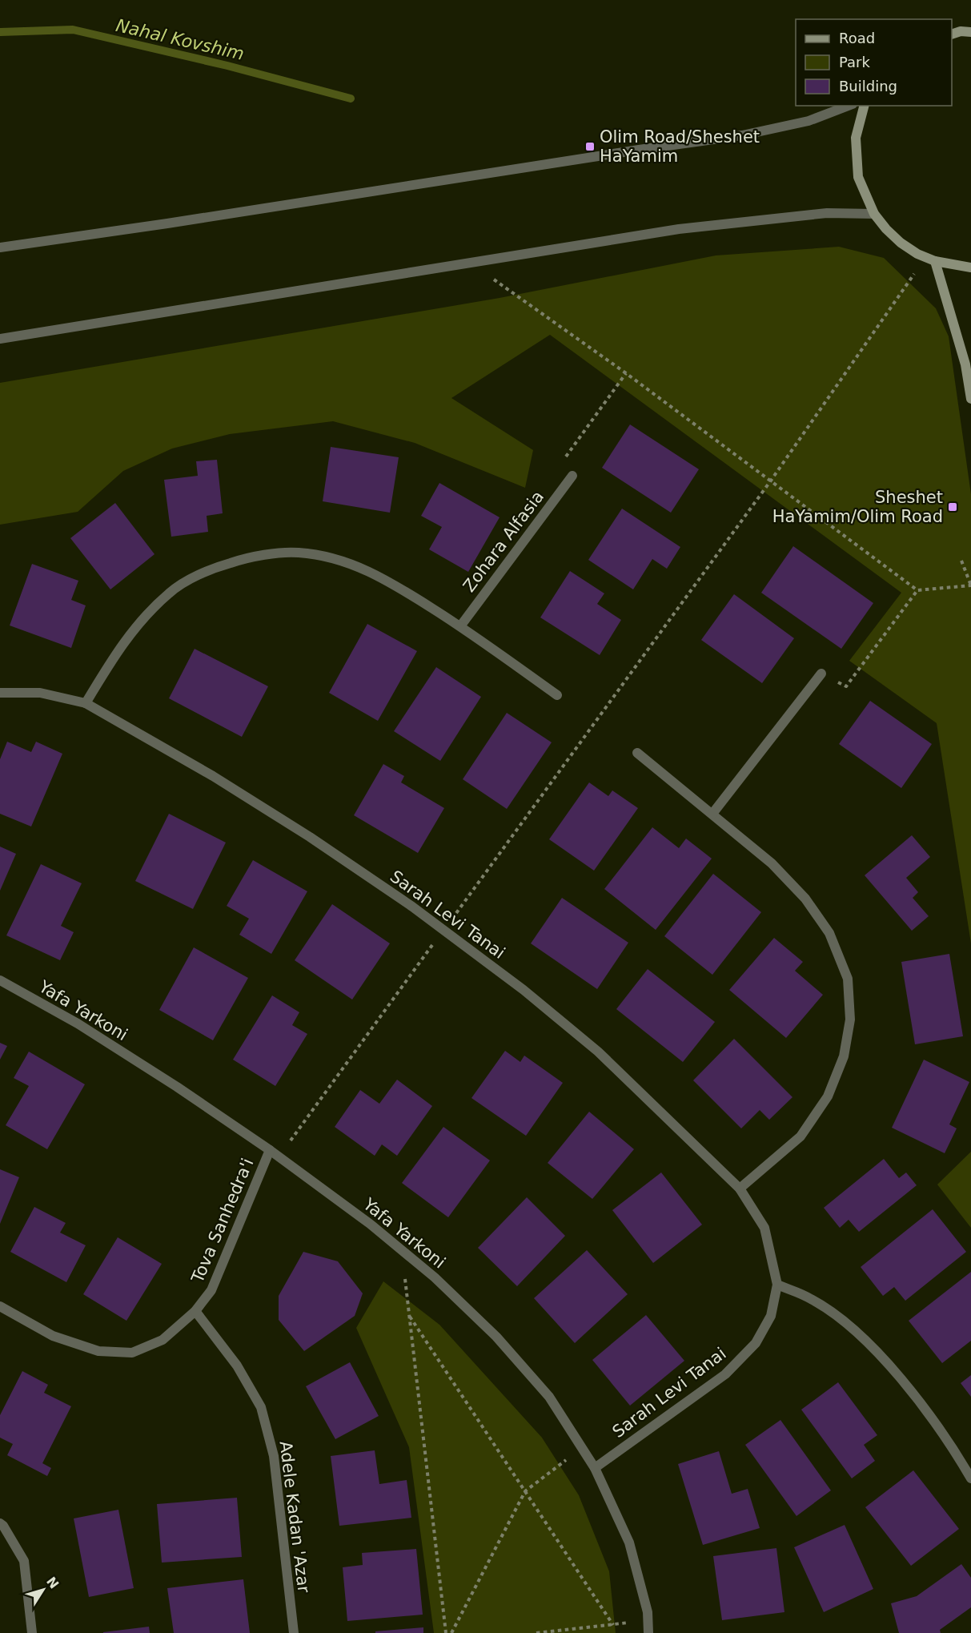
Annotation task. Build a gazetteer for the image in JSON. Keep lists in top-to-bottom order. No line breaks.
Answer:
{"streets":{"street":["Zohara Alfasia","Sarah Levi Tanai","Yafa Yarkoni","Tova Sanhedra'i","Adele Kadan 'Azar"]},"crossings":[["Sarah Levi Tanai","Yafa Yarkoni"],["Yafa Yarkoni","Tova Sanhedra'i"],["Tova Sanhedra'i","Adele Kadan 'Azar"]],"water":["Nahal Kovshim"],"places":{"transit":["Olim Road/Sheshet HaYamim","Sheshet HaYamim/Olim Road"]},"legend":["Road","Park","Building"],"north":"top right"}
